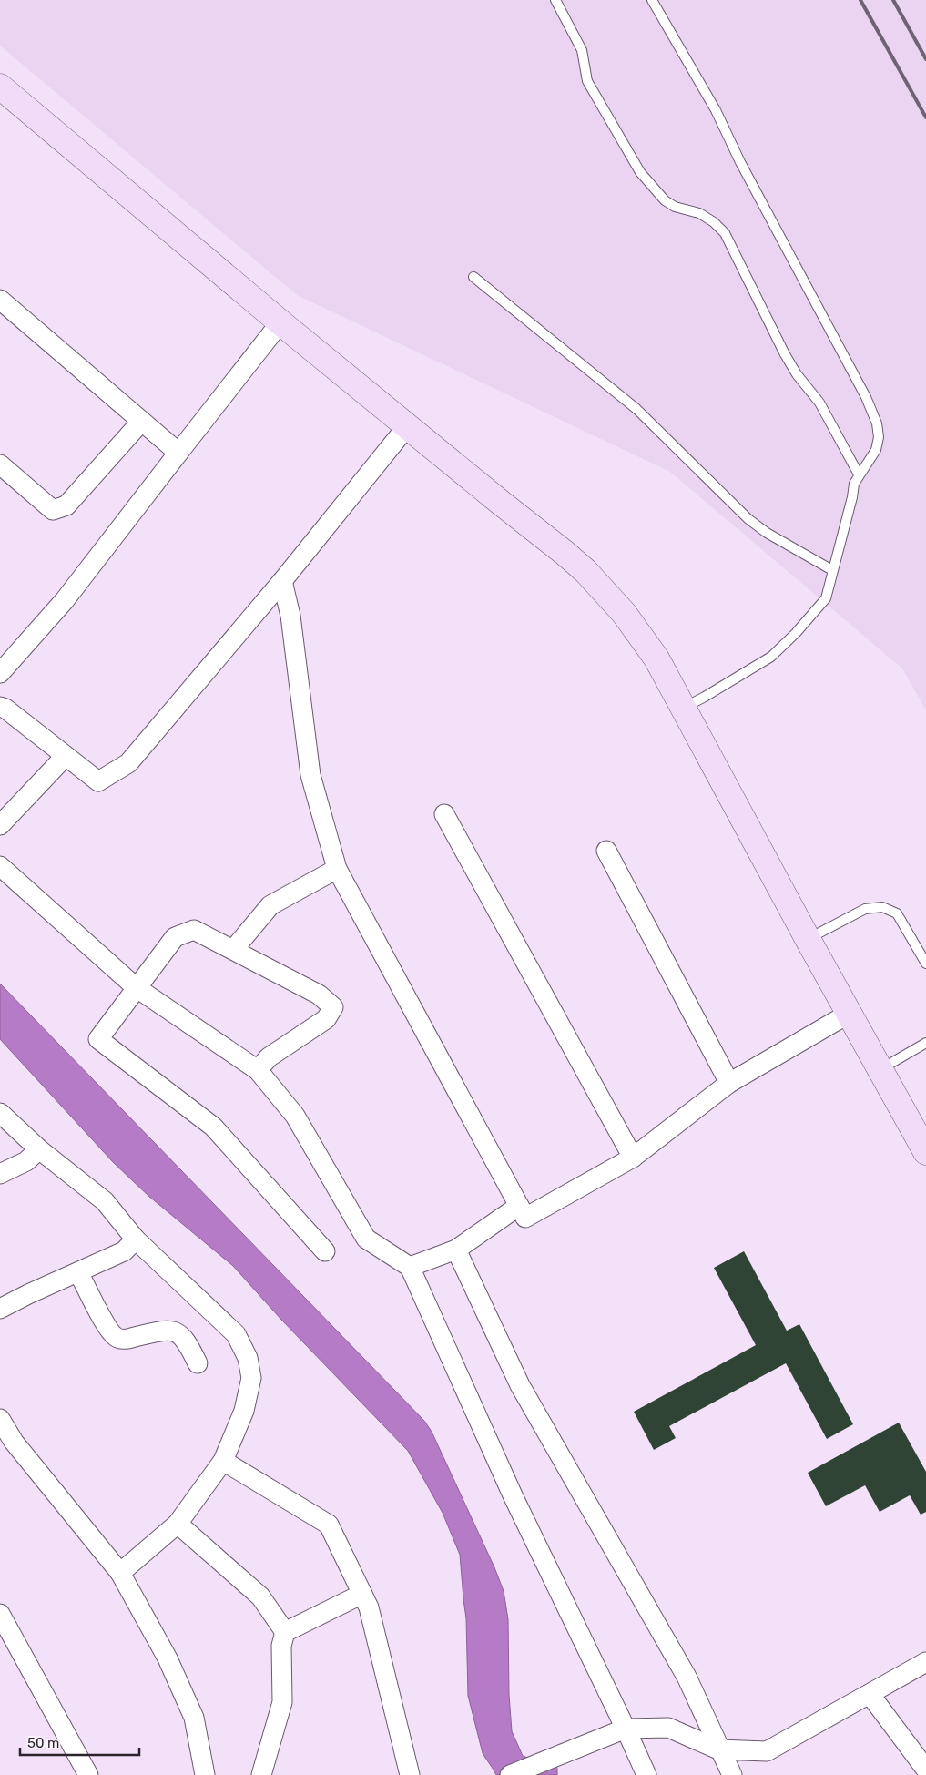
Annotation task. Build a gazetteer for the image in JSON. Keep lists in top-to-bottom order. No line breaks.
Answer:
{"scale_bar":"50 m"}
